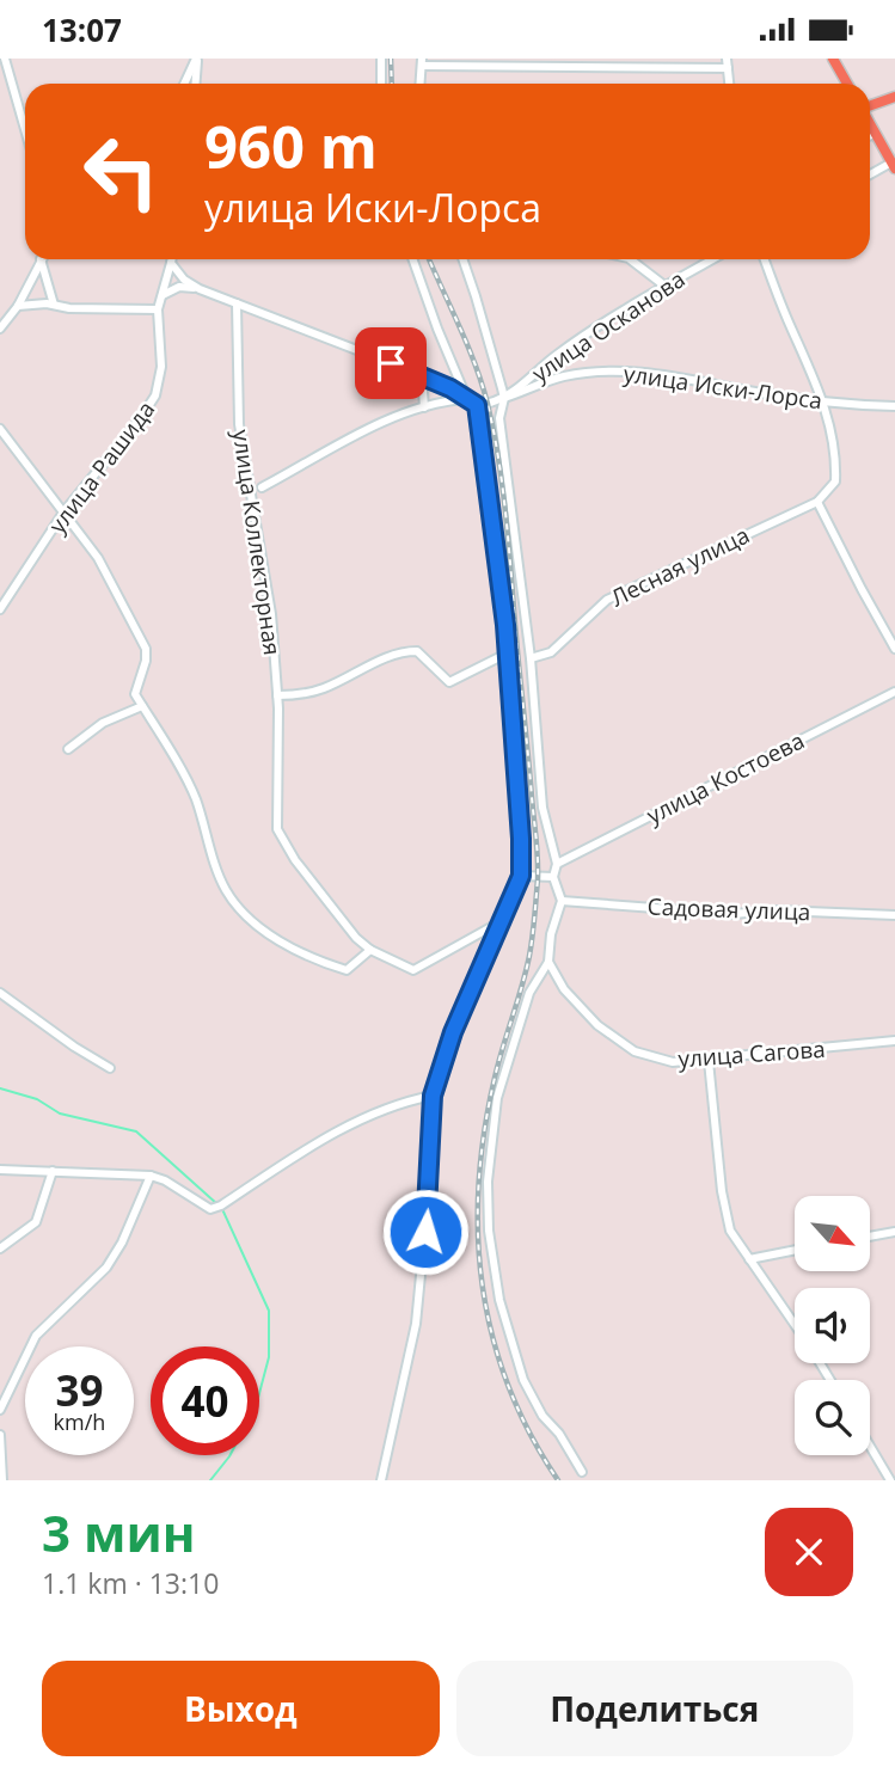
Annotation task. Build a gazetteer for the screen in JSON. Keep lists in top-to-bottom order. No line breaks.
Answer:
{"streets":{"street":["улица Осканова","улица Иски-Лорса","улица Рашида","улица Коллекторная","Лесная улица","улица Костоева","Садовая улица","улица Сагова"]},"crossings":[["улица Осканова","улица Иски-Лорса"],["улица Иски-Лорса","Лесная улица"]],"north":"bottom right","page":{"status":"13:07","turn":["960 m","улица Иски-Лорса"],"speed":"39 km/h","limit":"40","heading":["3 мин","1.1 km · 13:10"],"buttons":["Выход","Поделиться"]}}
